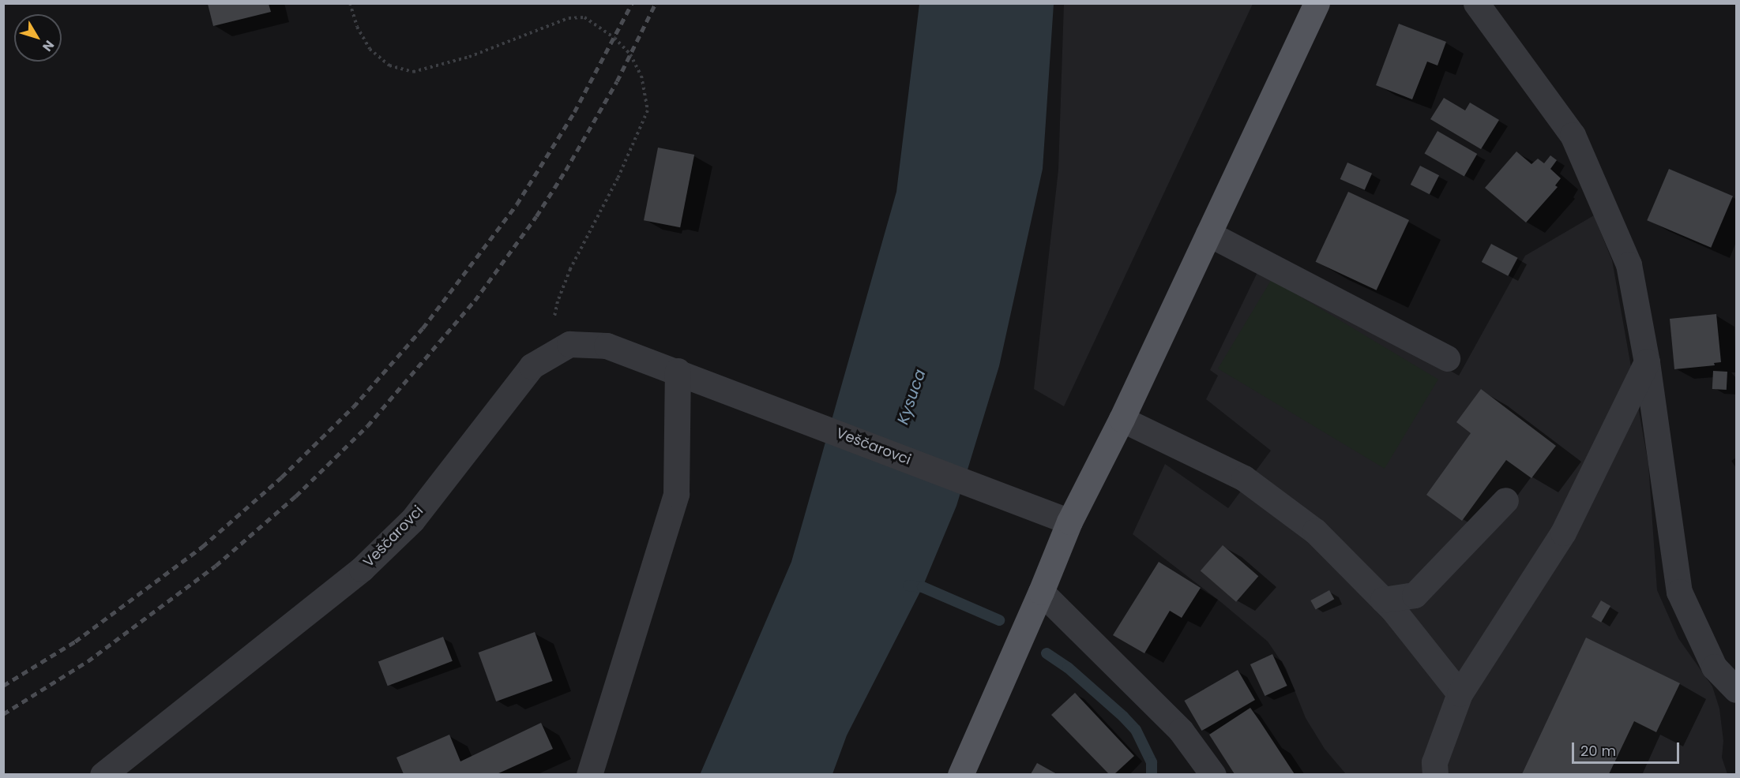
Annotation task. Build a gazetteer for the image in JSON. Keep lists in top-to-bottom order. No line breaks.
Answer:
{"streets":{"street":["Veščarovci"]},"water":["Kysuca"],"scale_bar":"20 m","north":"bottom right"}
